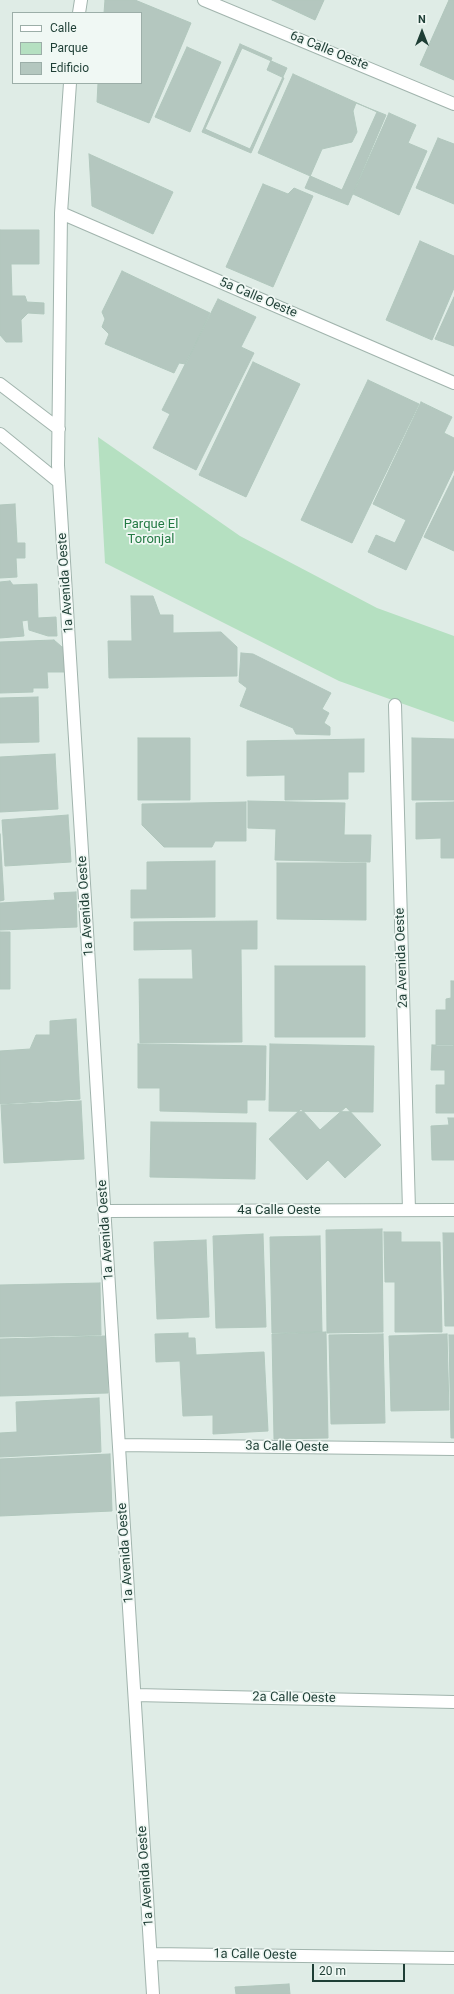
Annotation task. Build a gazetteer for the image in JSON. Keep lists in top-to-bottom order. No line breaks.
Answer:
{"streets":{"street":["6a Calle Oeste","5a Calle Oeste","1a Avenida Oeste","2a Avenida Oeste","4a Calle Oeste","3a Calle Oeste","2a Calle Oeste","1a Calle Oeste"]},"crossings":[["5a Calle Oeste","1a Avenida Oeste"],["1a Avenida Oeste","4a Calle Oeste"],["1a Avenida Oeste","3a Calle Oeste"],["1a Avenida Oeste","2a Calle Oeste"],["1a Avenida Oeste","1a Calle Oeste"],["2a Avenida Oeste","4a Calle Oeste"]],"parks":["Parque El Toronjal"],"legend":["Calle","Parque","Edificio"],"scale_bar":"20 m","north":"top"}
